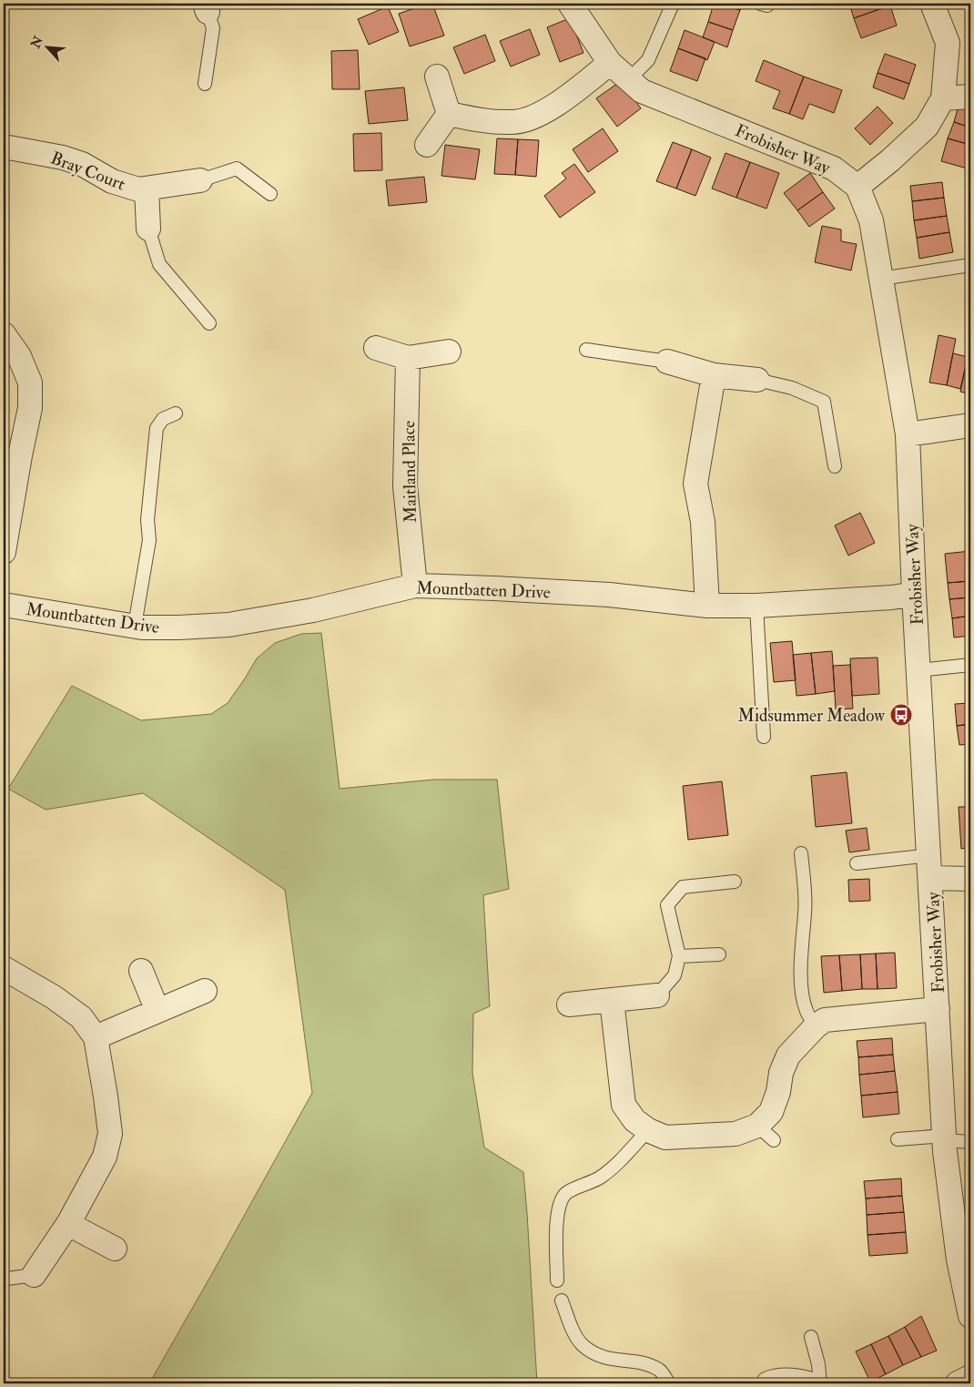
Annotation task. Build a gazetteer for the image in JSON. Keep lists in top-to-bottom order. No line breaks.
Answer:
{"streets":{"street":["Frobisher Way","Bray Court","Maitland Place","Mountbatten Drive"]},"crossings":[["Frobisher Way","Mountbatten Drive"],["Maitland Place","Mountbatten Drive"]],"places":{"bus stop":["Midsummer Meadow"]},"north":"top left"}
